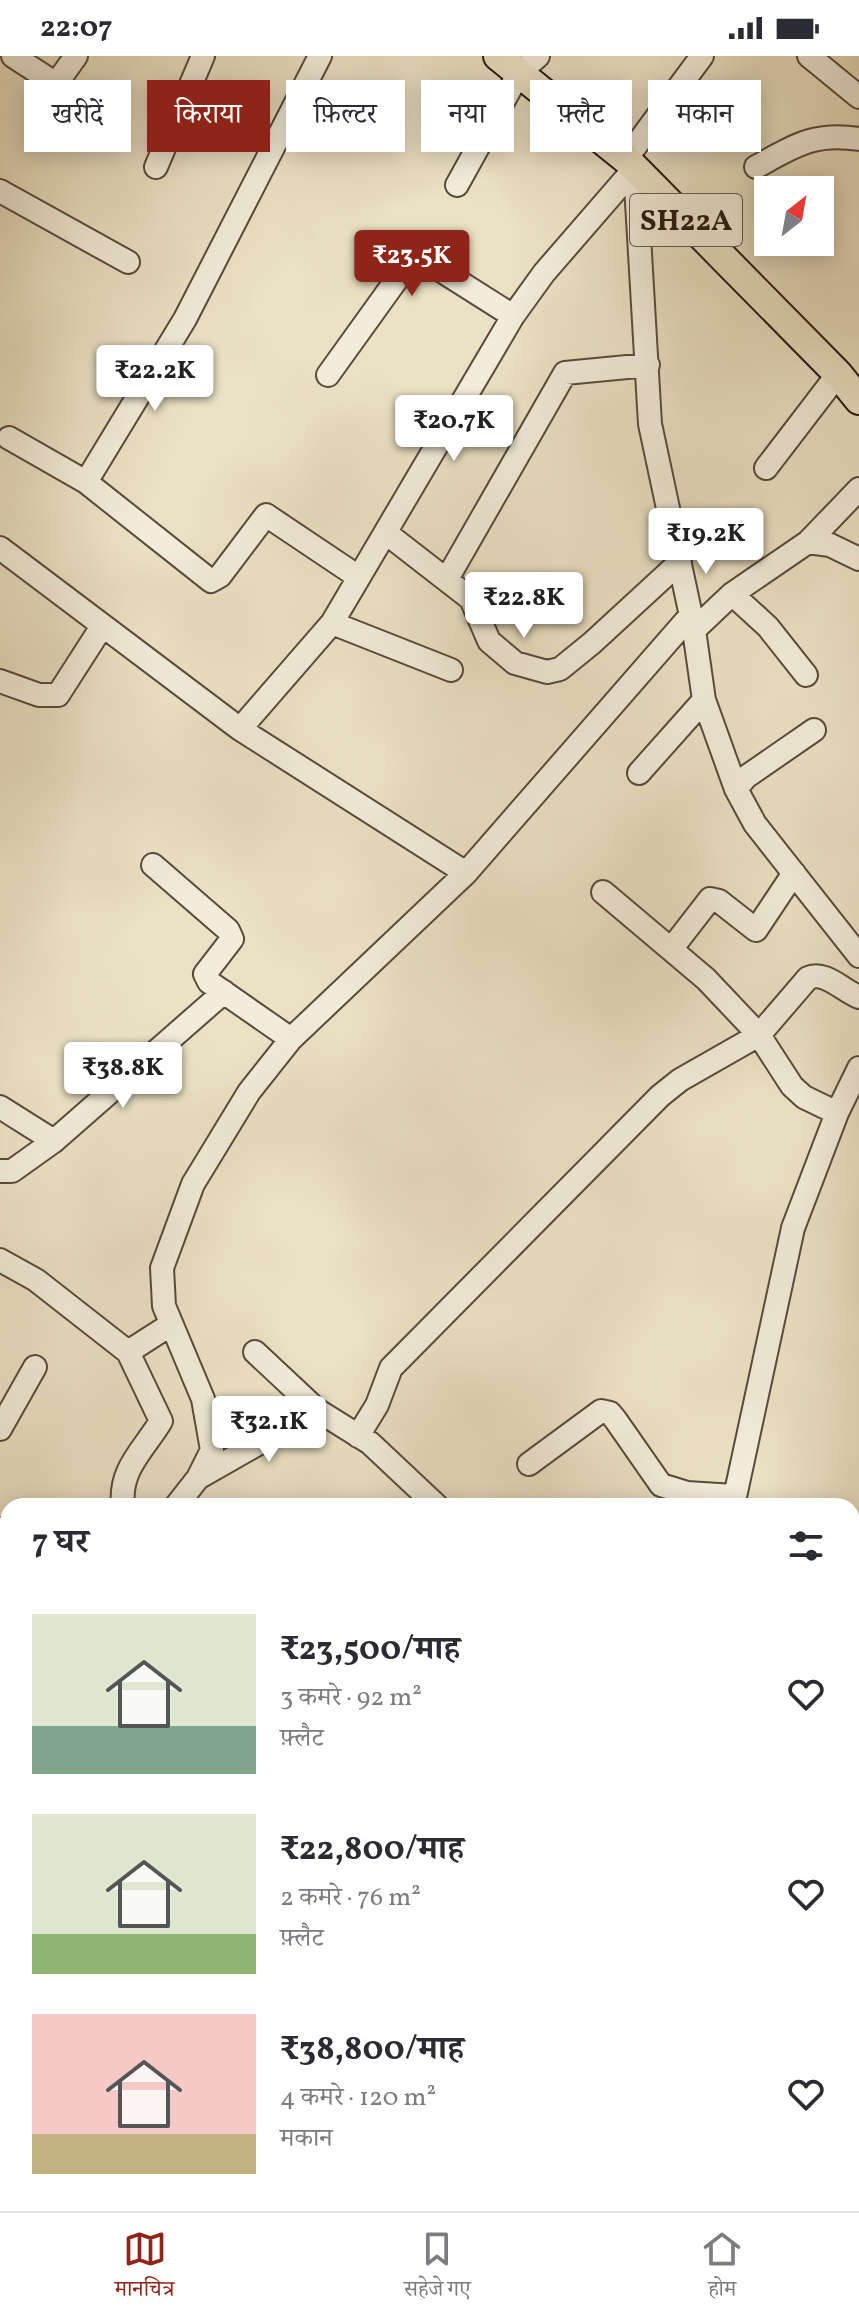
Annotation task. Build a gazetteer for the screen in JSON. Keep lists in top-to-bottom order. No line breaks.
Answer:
{"streets":{"main road":["SH22A"]},"north":"top right","page":{"status":"22:07","chip":["खरीदें","किराया","फ़िल्टर","नया","फ़्लैट","मकान"],"price":["₹23.5K","₹22.2K","₹20.7K","₹19.2K","₹22.8K","₹38.8K","₹32.1K"],"heading":"7 घर","list":[{"name":"₹23,500/माह","note":"3 कमरे · 92 m² · फ़्लैट"},{"name":"₹22,800/माह","note":"2 कमरे · 76 m² · फ़्लैट"},{"name":"₹38,800/माह","note":"4 कमरे · 120 m² · मकान"}],"tabs":["मानचित्र","सहेजे गए","होम"]}}
